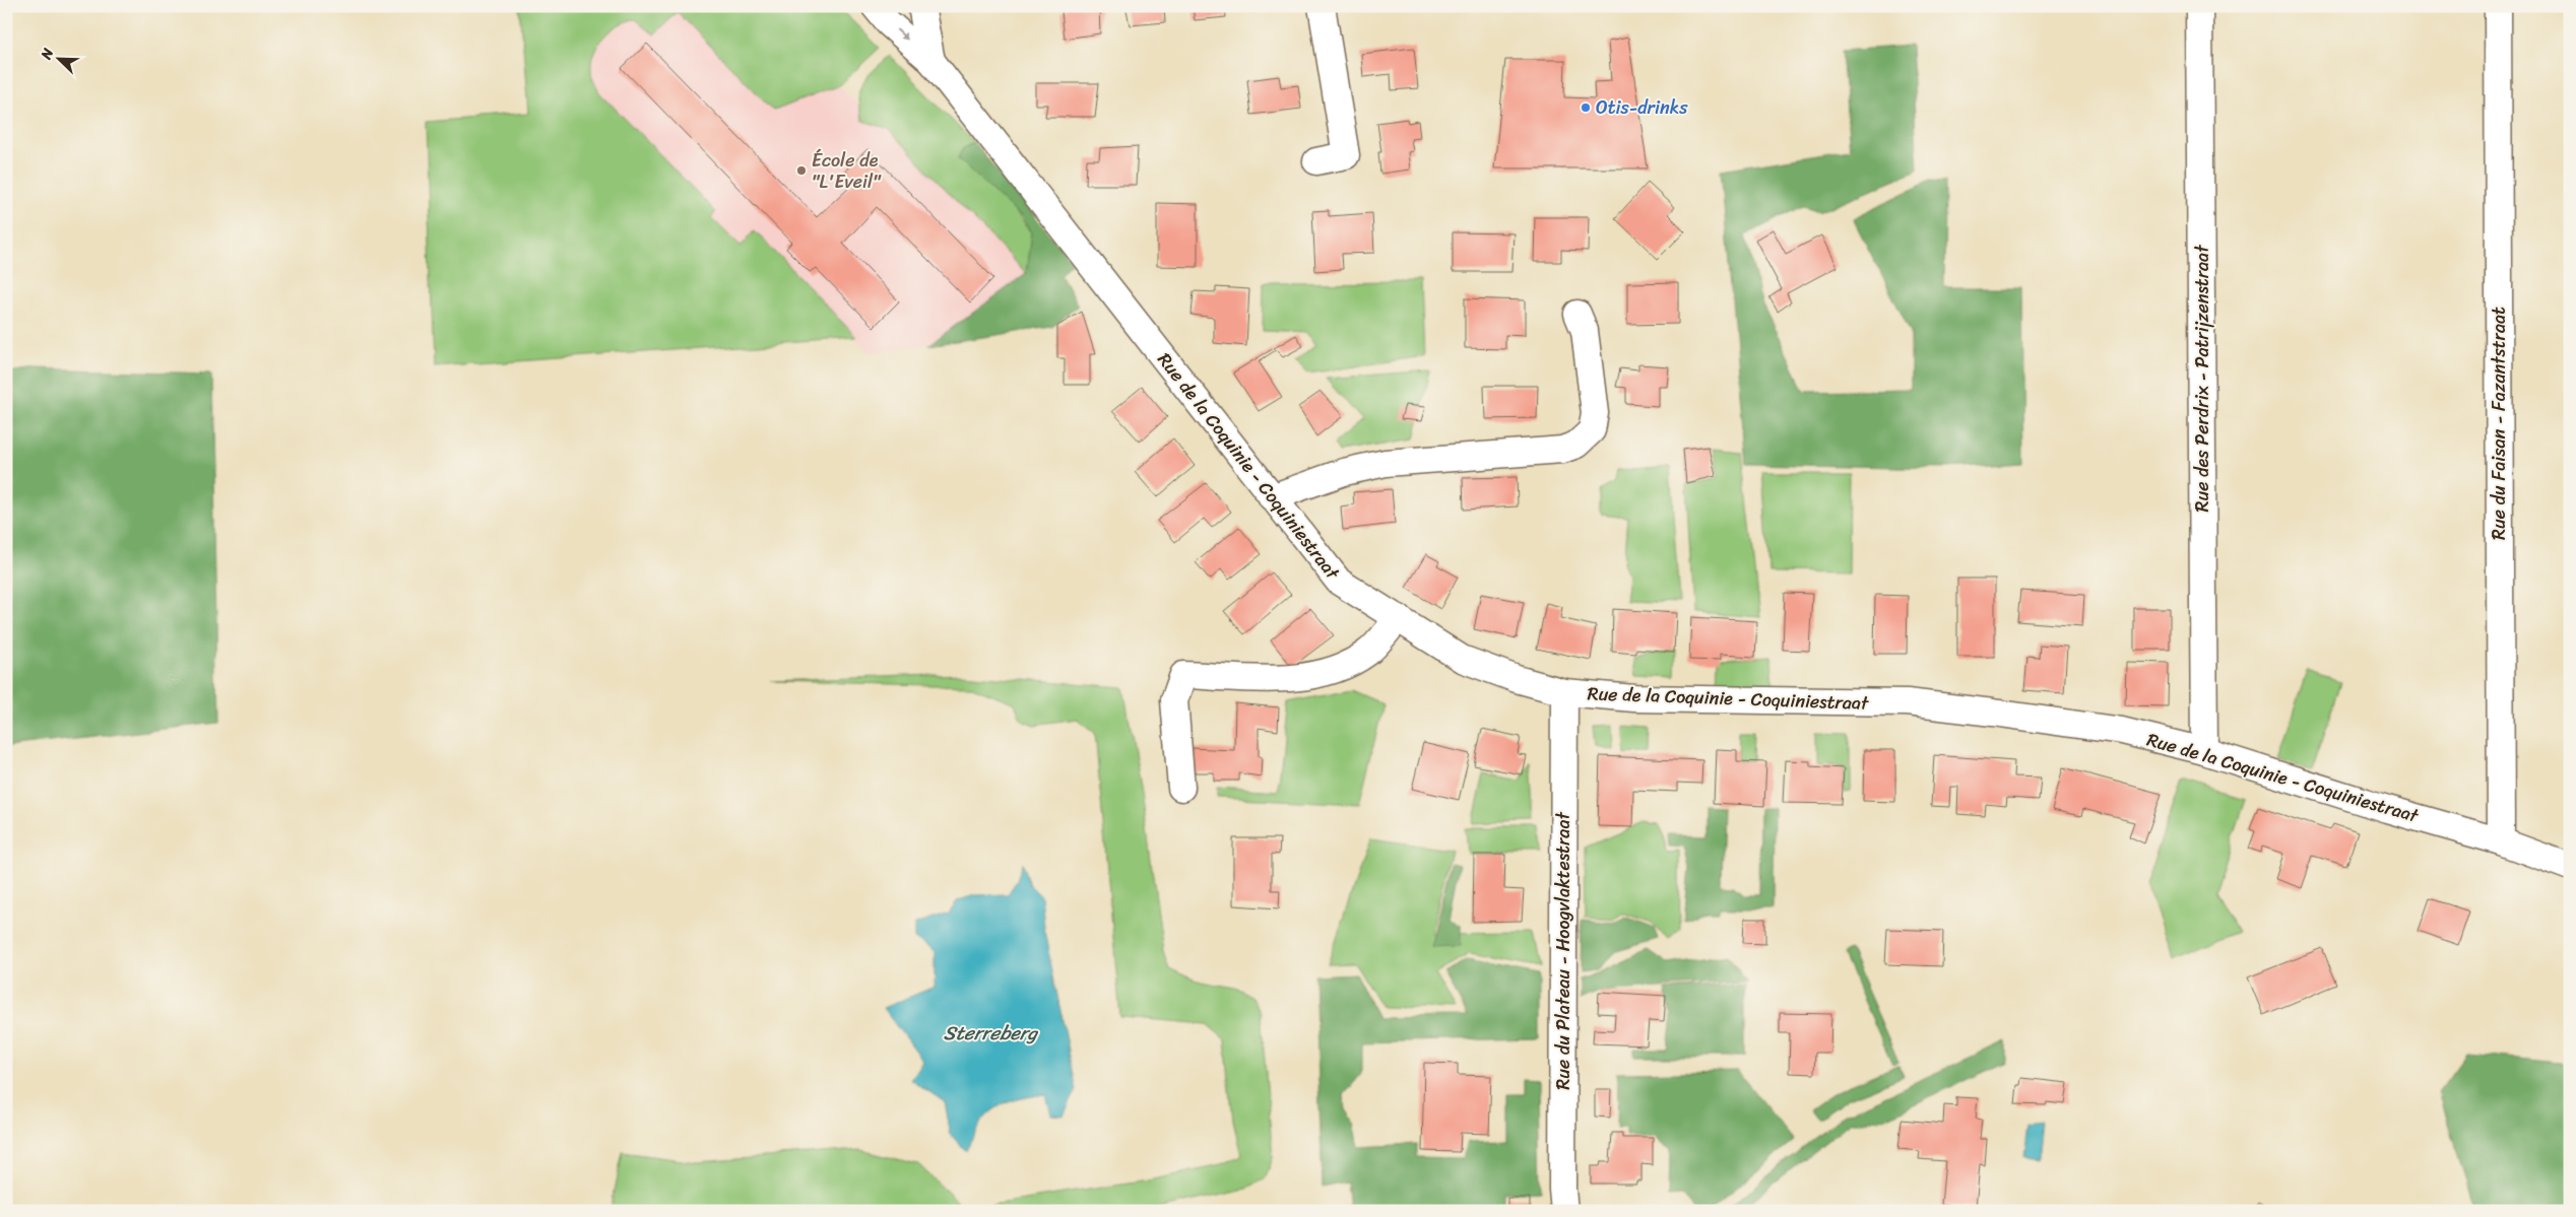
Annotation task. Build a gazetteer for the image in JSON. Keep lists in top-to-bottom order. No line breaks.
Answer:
{"streets":{"street":["Rue des Perdrix - Patrijzenstraat","Rue du Faisan - Fazantstraat","Rue de la Coquinie - Coquiniestraat","Rue du Plateau - Hoogvlaktestraat"]},"crossings":[["Rue des Perdrix - Patrijzenstraat","Rue de la Coquinie - Coquiniestraat"],["Rue du Faisan - Fazantstraat","Rue de la Coquinie - Coquiniestraat"],["Rue de la Coquinie - Coquiniestraat","Rue du Plateau - Hoogvlaktestraat"]],"water":["Sterreberg"],"places":["Otis-drinks","École de \"L'Eveil\""],"north":"top left"}
